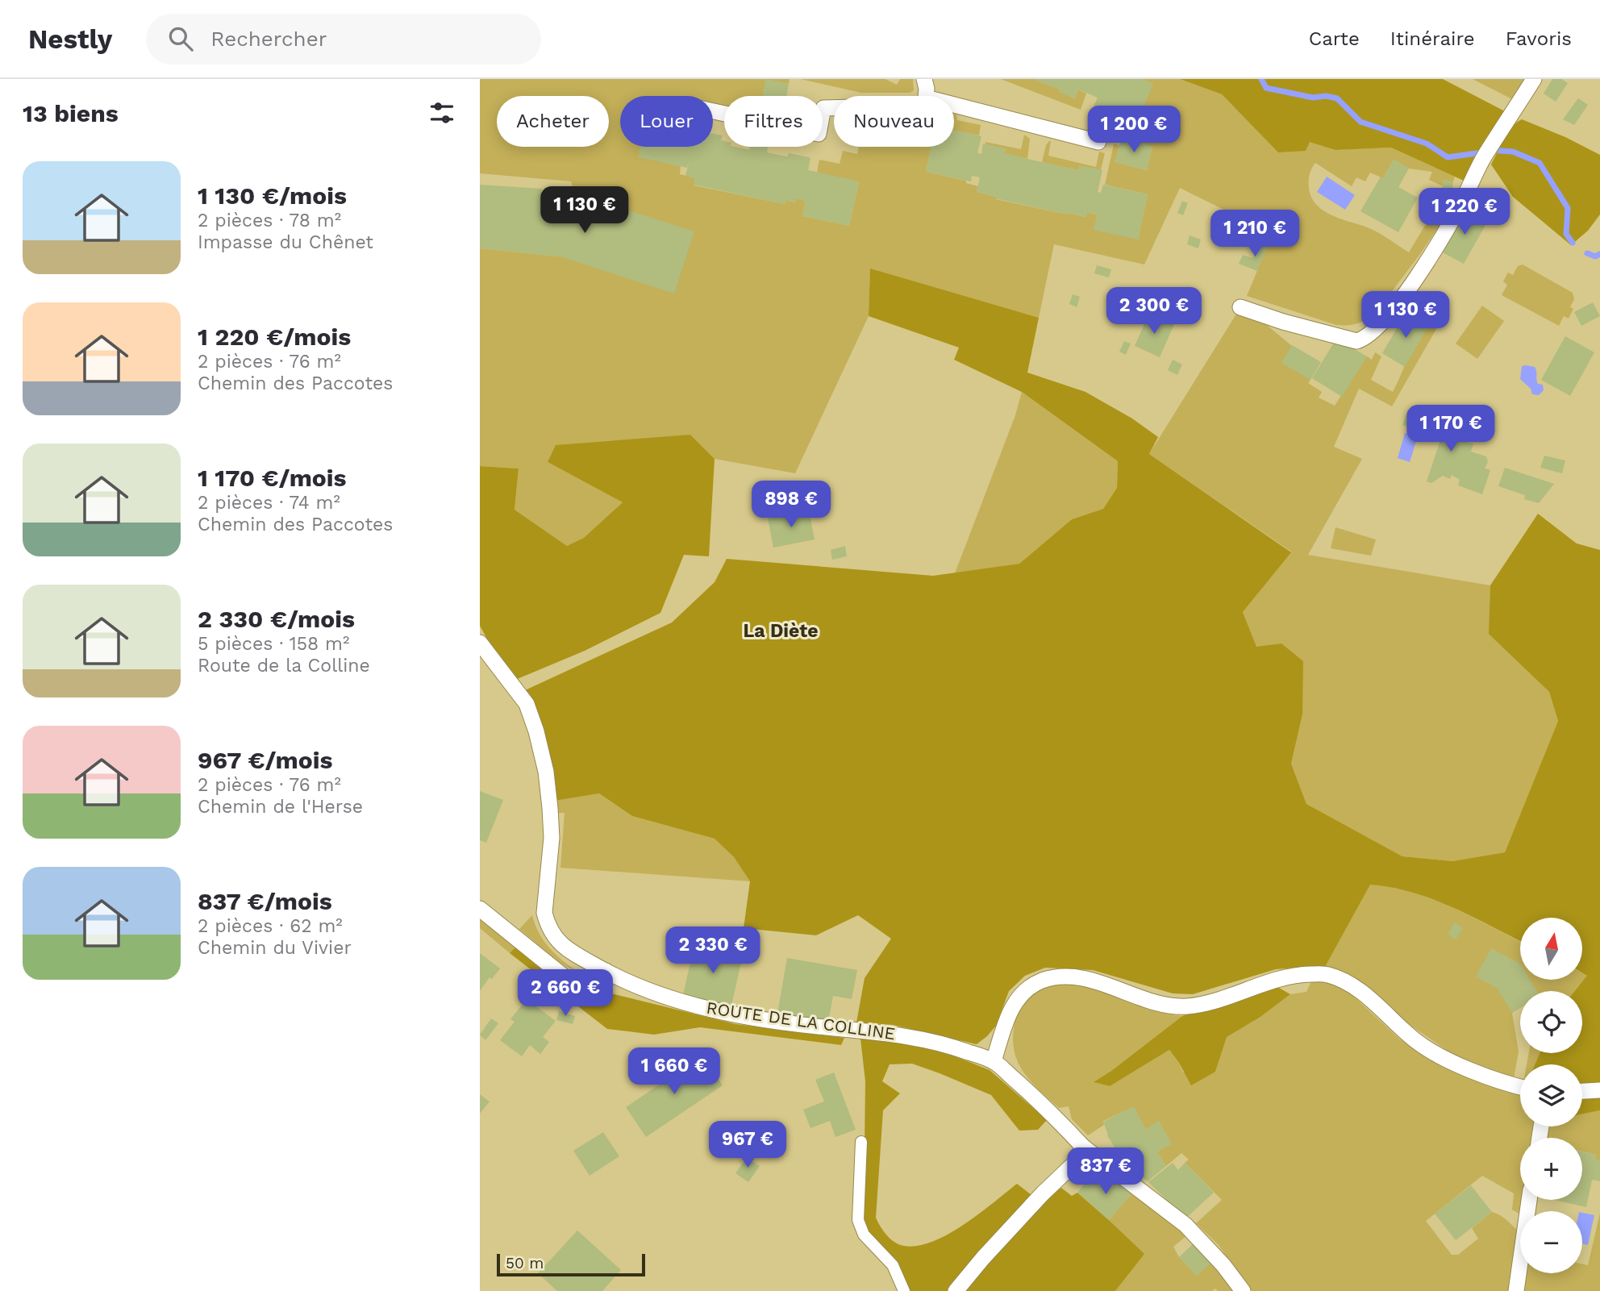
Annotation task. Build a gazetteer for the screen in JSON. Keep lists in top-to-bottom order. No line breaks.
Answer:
{"streets":{"street":["ROUTE DE LA COLLINE"]},"districts":["La Diète"],"scale_bar":"50 m","north":"top","page":{"header":"Nestly","search":"Rechercher","nav":["Carte","Itinéraire","Favoris"],"heading":"13 biens","chip":["Acheter","Louer","Filtres","Nouveau"],"price":["1 200 €","1 130 €","1 220 €","1 210 €","2 300 €","1 130 €","1 170 €","898 €","2 330 €","2 660 €","1 660 €","967 €","837 €"],"list":[{"name":"1 130 €/mois","note":"2 pièces · 78 m² · Impasse du Chênet"},{"name":"1 220 €/mois","note":"2 pièces · 76 m² · Chemin des Paccotes"},{"name":"1 170 €/mois","note":"2 pièces · 74 m² · Chemin des Paccotes"},{"name":"2 330 €/mois","note":"5 pièces · 158 m² · Route de la Colline"},{"name":"967 €/mois","note":"2 pièces · 76 m² · Chemin de l'Herse"},{"name":"837 €/mois","note":"2 pièces · 62 m² · Chemin du Vivier"}],"map_buttons":["+","−"],"scale":"50 m"}}
